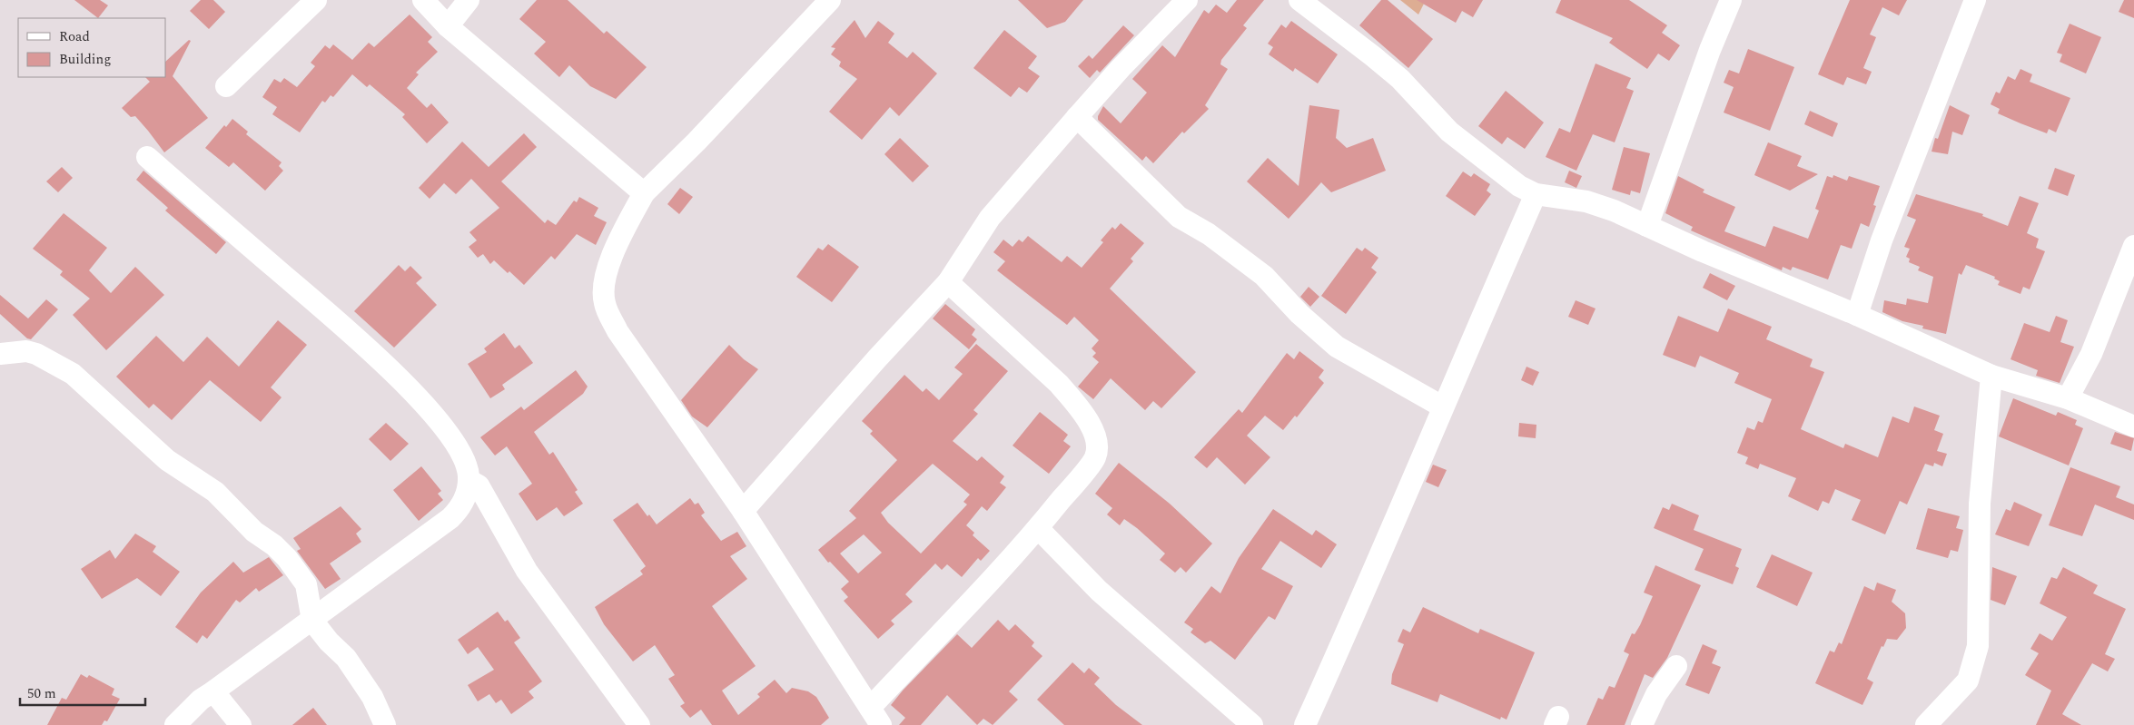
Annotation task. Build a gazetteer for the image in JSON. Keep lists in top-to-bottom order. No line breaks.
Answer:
{"legend":["Road","Building"],"scale_bar":"50 m"}
